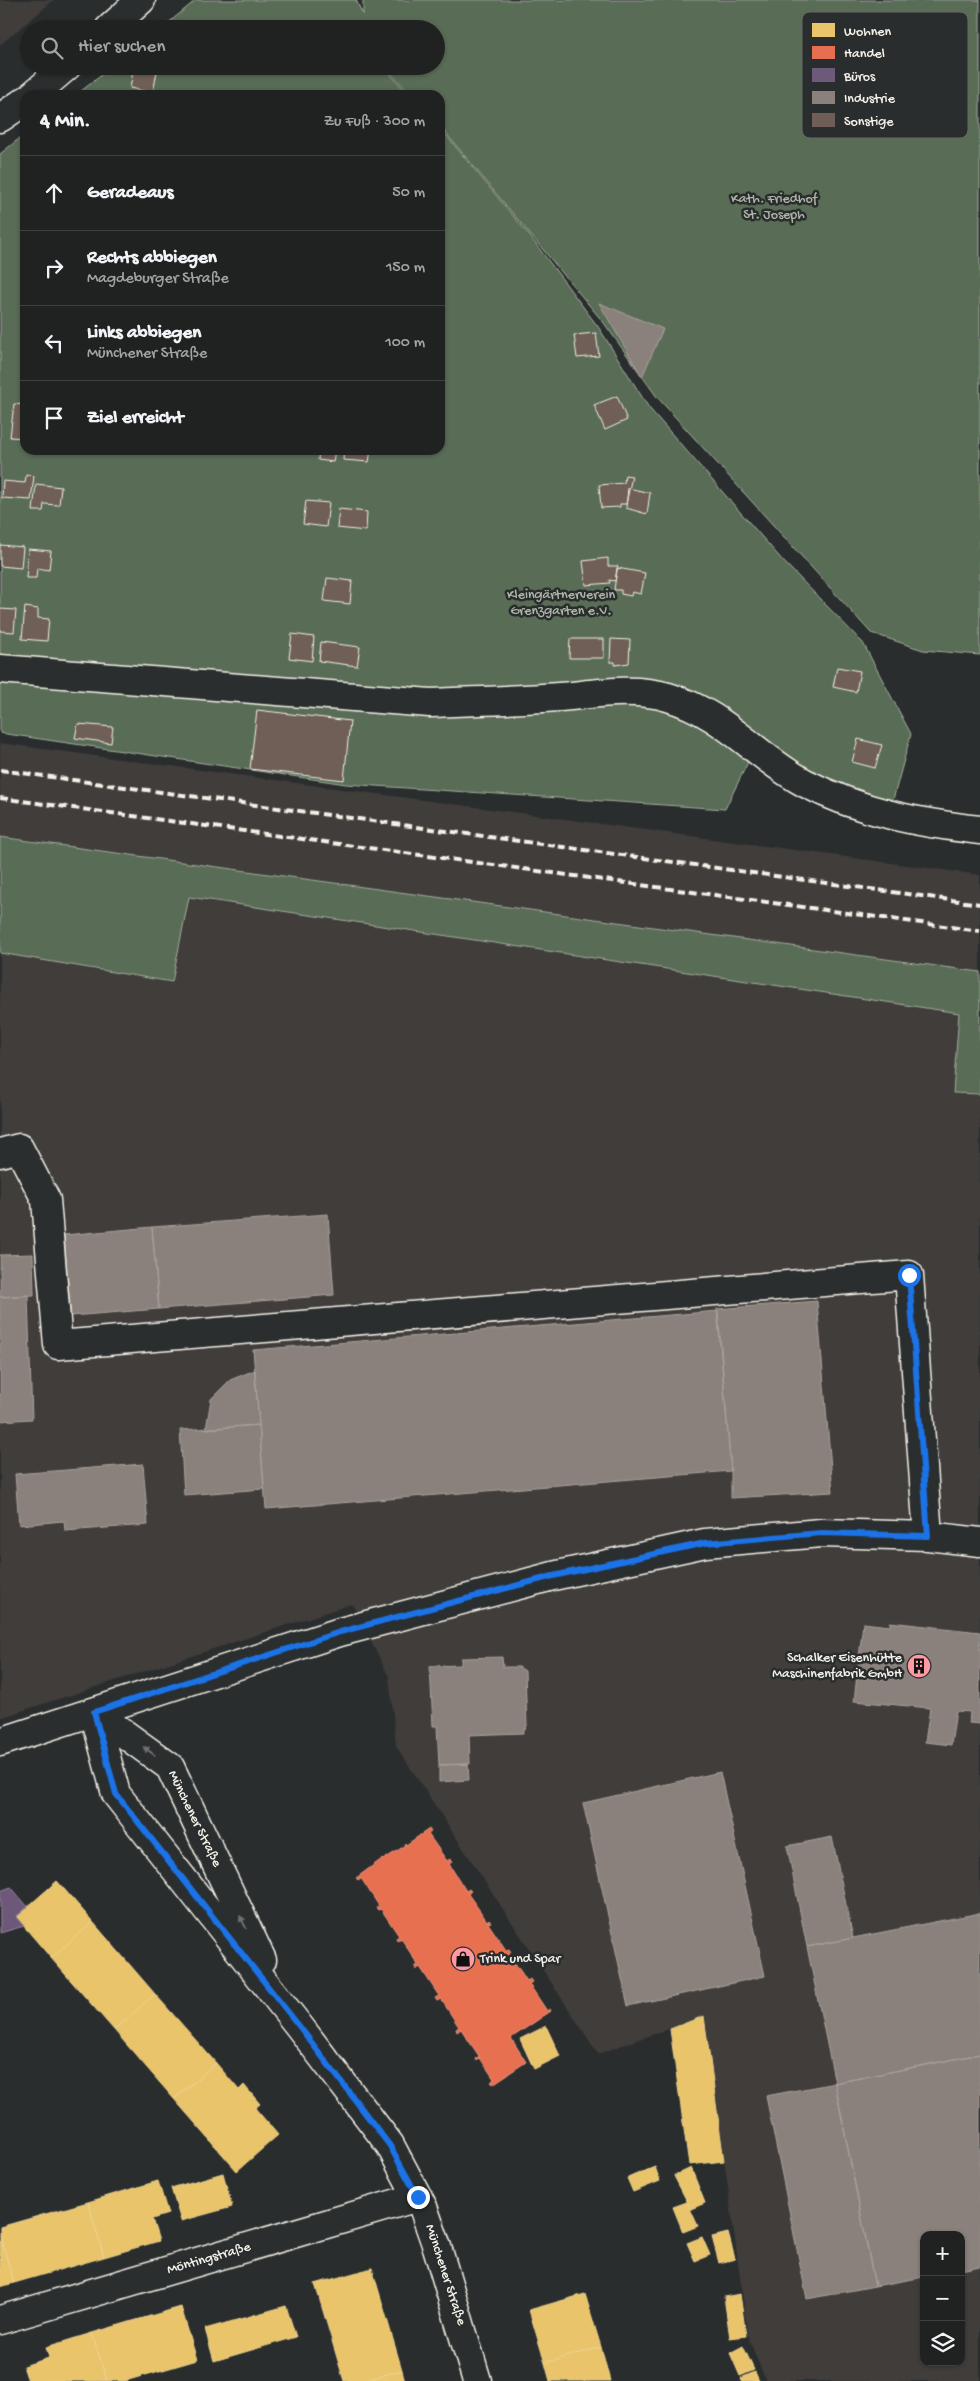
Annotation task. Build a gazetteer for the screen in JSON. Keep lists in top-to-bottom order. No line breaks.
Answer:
{"streets":{"street":["Münchener Straße","Möntingstraße"]},"crossings":[["Münchener Straße","Möntingstraße"]],"parks":["Kath. Friedhof St. Joseph","Kleingärtnerverein Grenzgarten e.V."],"places":{"building":["Schalker Eisenhütte Maschinenfabrik GmbH"],"shop":["Trink und Spar"]},"legend":["Wohnen","Handel","Büros","Industrie","Sonstige"],"page":{"search":"Hier suchen","heading":["4 Min.","Zu Fuß · 300 m"],"list":[["Geradeaus","50 m"],["Rechts abbiegen","Magdeburger Straße","150 m"],["Links abbiegen","Münchener Straße","100 m"],"Ziel erreicht"],"map_buttons":["+","−"]}}
